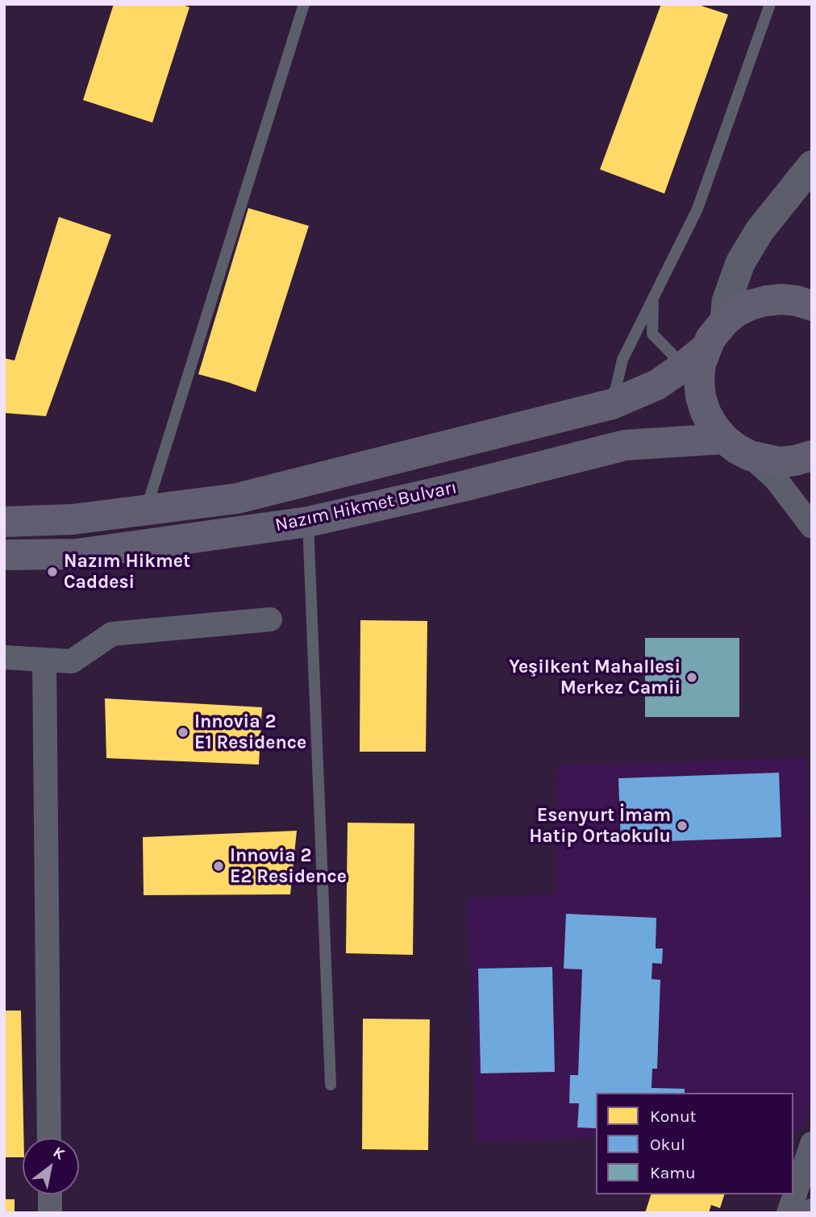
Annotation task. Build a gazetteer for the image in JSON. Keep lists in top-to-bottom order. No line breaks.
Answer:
{"streets":{"main road":["Nazım Hikmet Bulvarı"]},"places":["Nazım Hikmet Caddesi","Yeşilkent Mahallesi Merkez Camii","Innovia 2 E1 Residence","Esenyurt İmam Hatip Ortaokulu","Innovia 2 E2 Residence"],"legend":["Konut","Okul","Kamu"],"north":"top right"}
